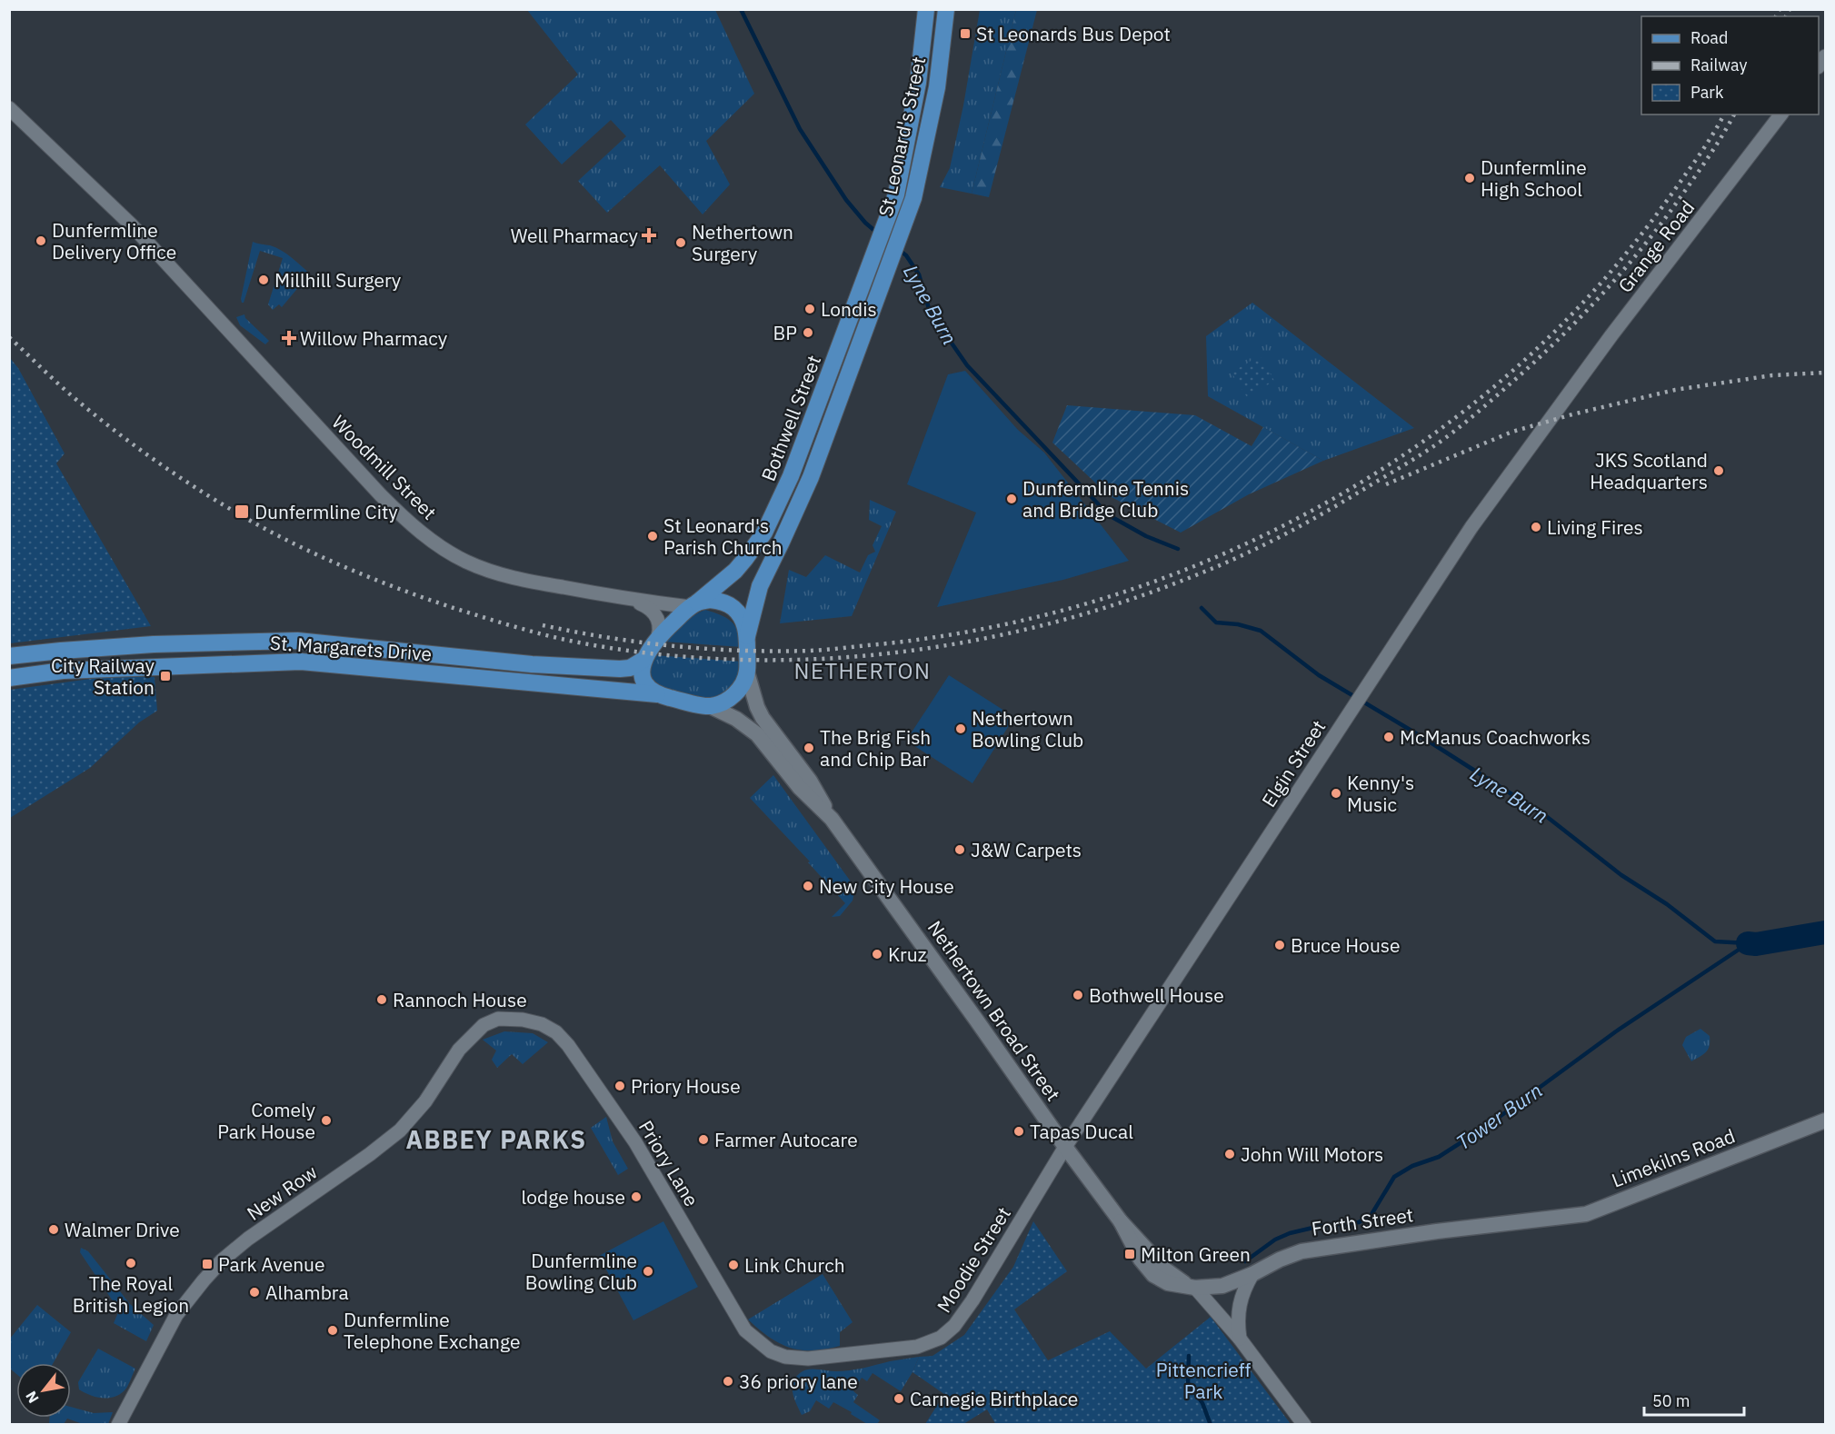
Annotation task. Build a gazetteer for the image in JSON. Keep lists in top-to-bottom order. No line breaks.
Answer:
{"streets":{"main road":["St Leonard's Street","Bothwell Street","St. Margarets Drive","Nethertown Broad Street","Limekilns Road","Forth Street"],"street":["Grange Road","Woodmill Street","Elgin Street","Priory Lane","New Row","Moodie Street"]},"crossings":[["St Leonard's Street","Bothwell Street"],["Grange Road","Elgin Street"],["Bothwell Street","Woodmill Street"],["Bothwell Street","St. Margarets Drive"],["Bothwell Street","Nethertown Broad Street"],["Woodmill Street","St. Margarets Drive"],["Woodmill Street","Nethertown Broad Street"],["St. Margarets Drive","Nethertown Broad Street"],["Elgin Street","Nethertown Broad Street"],["Elgin Street","Moodie Street"],["Nethertown Broad Street","Forth Street"],["Nethertown Broad Street","Moodie Street"],["Limekilns Road","Forth Street"],["Priory Lane","New Row"],["Priory Lane","Moodie Street"]],"districts":["NETHERTON","ABBEY PARKS"],"water":["Lyne Burn","Tower Burn"],"parks":["Pittencrieff Park"],"places":{"transit":["St Leonards Bus Depot","Dunfermline City","City Railway Station","Milton Green","Park Avenue"],"other":["Dunfermline High School","Dunfermline Delivery Office","Nethertown Surgery","Millhill Surgery","Londis","BP","JKS Scotland Headquarters","Dunfermline Tennis and Bridge Club","Living Fires","St Leonard's Parish Church","Nethertown Bowling Club","McManus Coachworks","The Brig Fish and Chip Bar","Kenny's Music","J&W Carpets","New City House","Bruce House","Kruz","Bothwell House","Rannoch House","Priory House","Comely Park House","Tapas Ducal","Farmer Autocare","John Will Motors","lodge house","Walmer Drive","The Royal British Legion","Link Church","Dunfermline Bowling Club","Alhambra","Dunfermline Telephone Exchange","36 priory lane","Carnegie Birthplace"],"health":["Well Pharmacy","Willow Pharmacy"]},"legend":["Road","Railway","Park"],"scale_bar":"50 m","north":"bottom left"}
